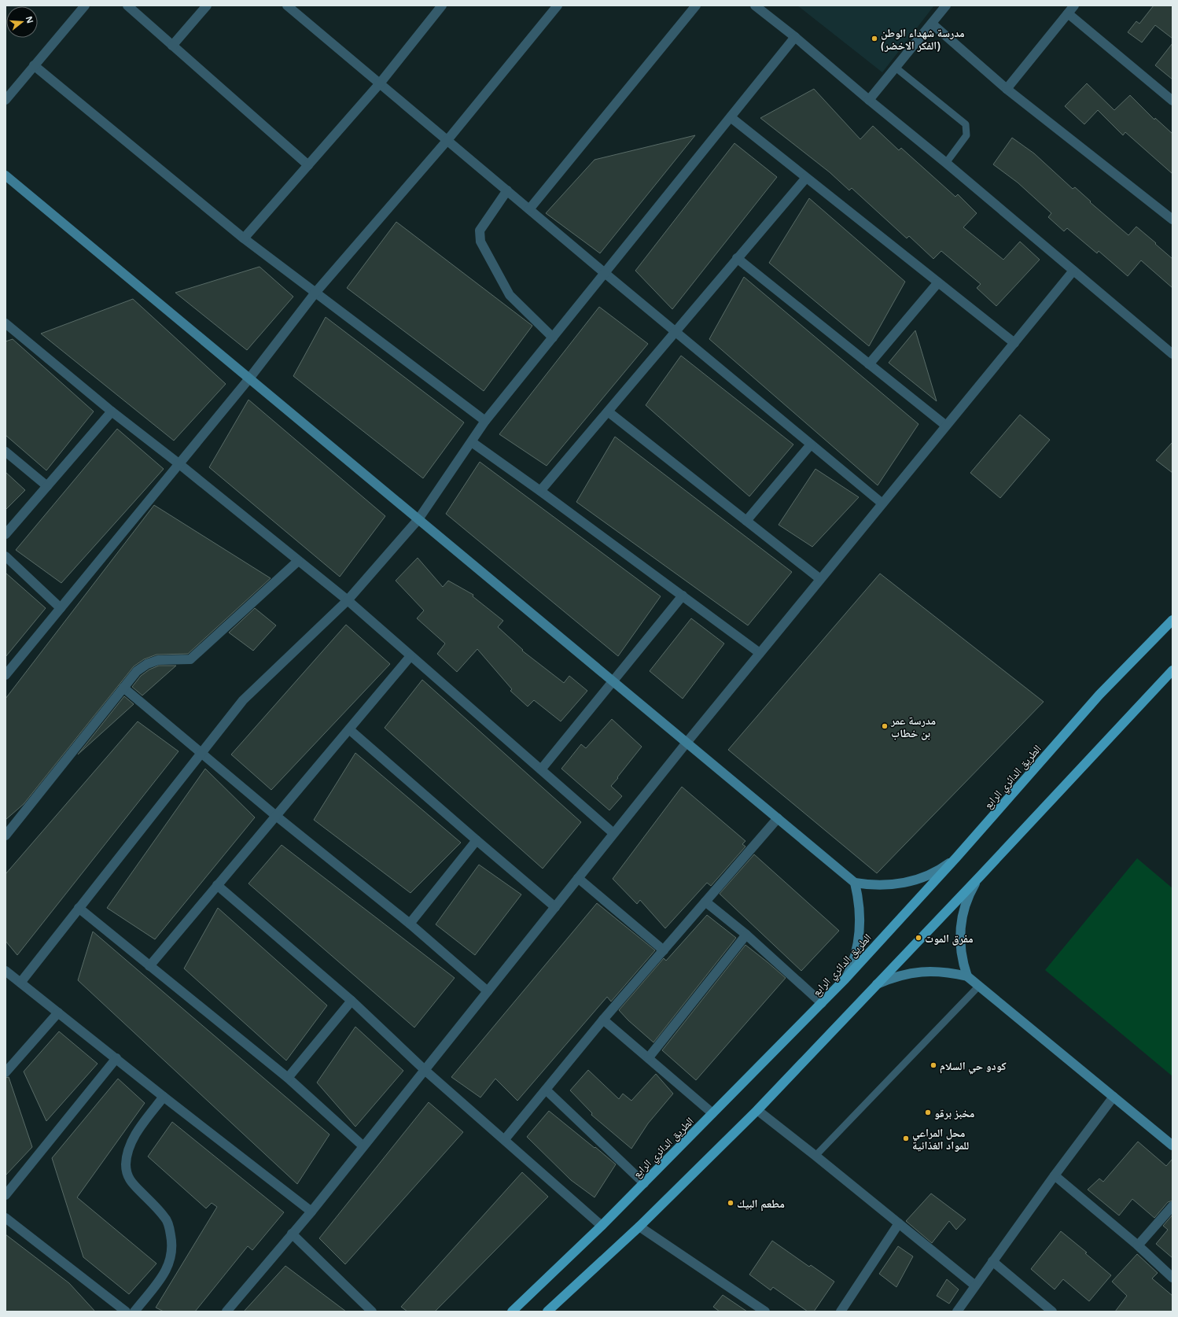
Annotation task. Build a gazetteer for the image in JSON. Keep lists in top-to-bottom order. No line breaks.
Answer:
{"streets":{"main road":["الطريق الدائري الرابع"]},"places":["مدرسة شهداء الوطن (الفكر الاخضر)","مدرسة عمر بن خطاب","مفرق الموت","كودو حي السلام","مخبز برقو","محل المراعي للمواد الغذائية","مطعم البيك"],"north":"right"}
